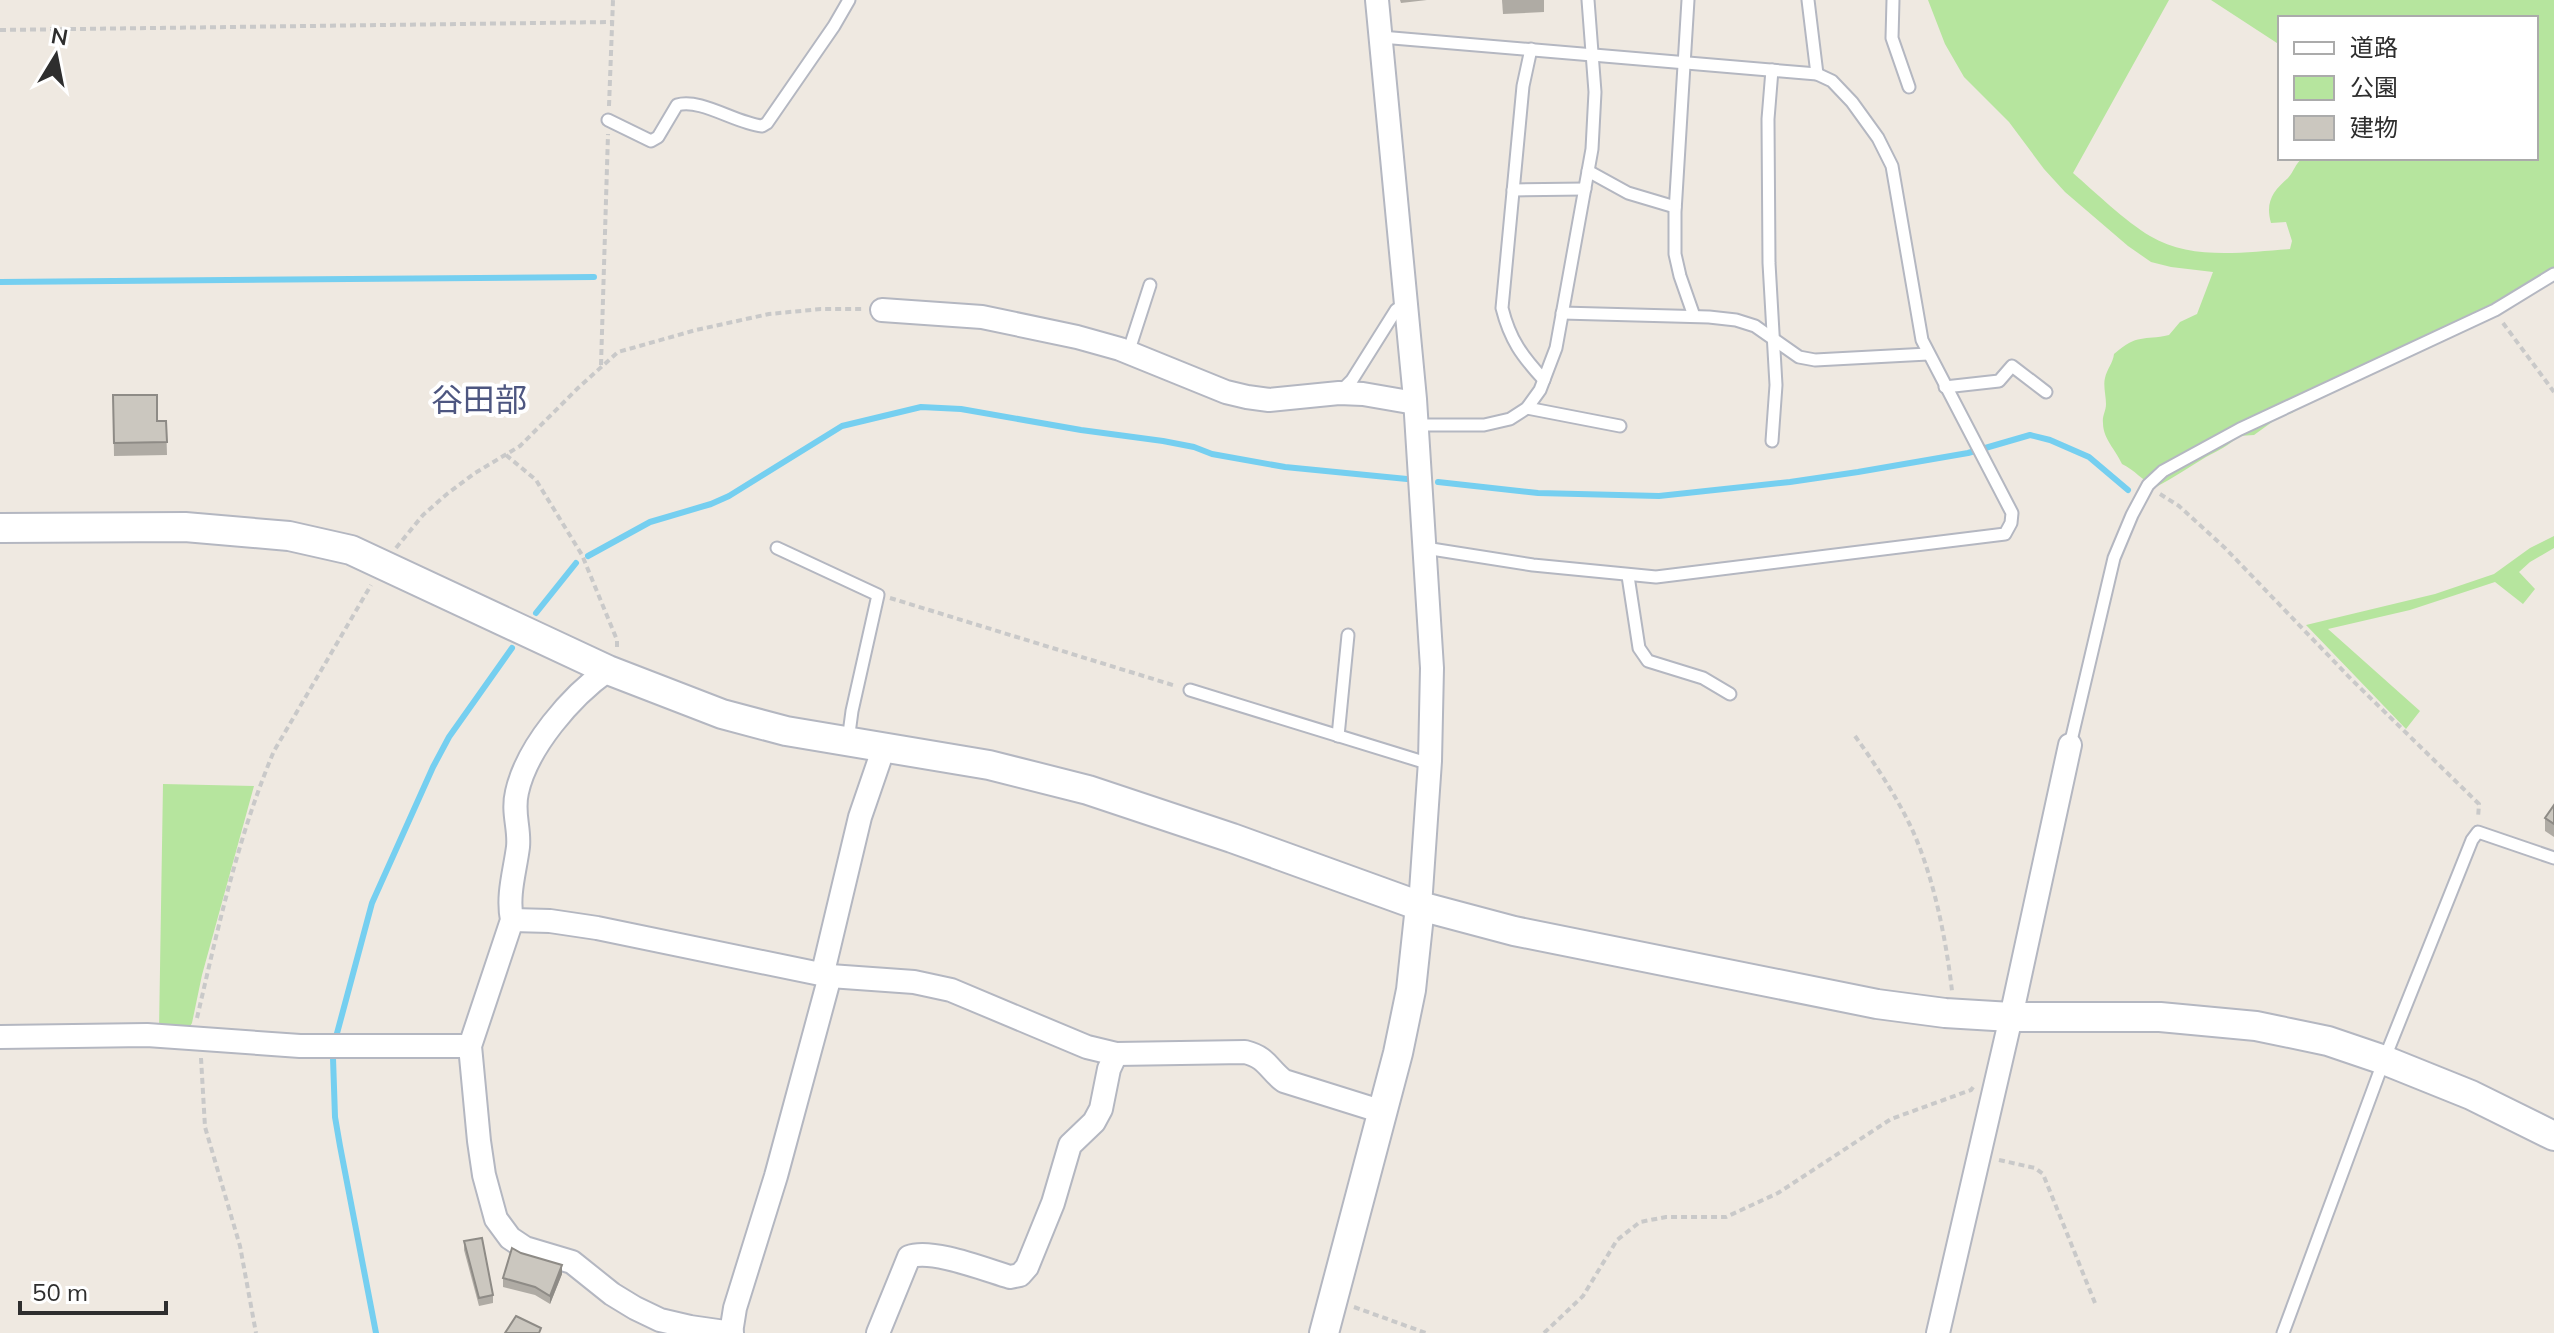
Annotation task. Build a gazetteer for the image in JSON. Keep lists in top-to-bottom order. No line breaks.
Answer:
{"districts":["谷田部"],"legend":["道路","公園","建物"],"scale_bar":"50 m","north":"top"}
